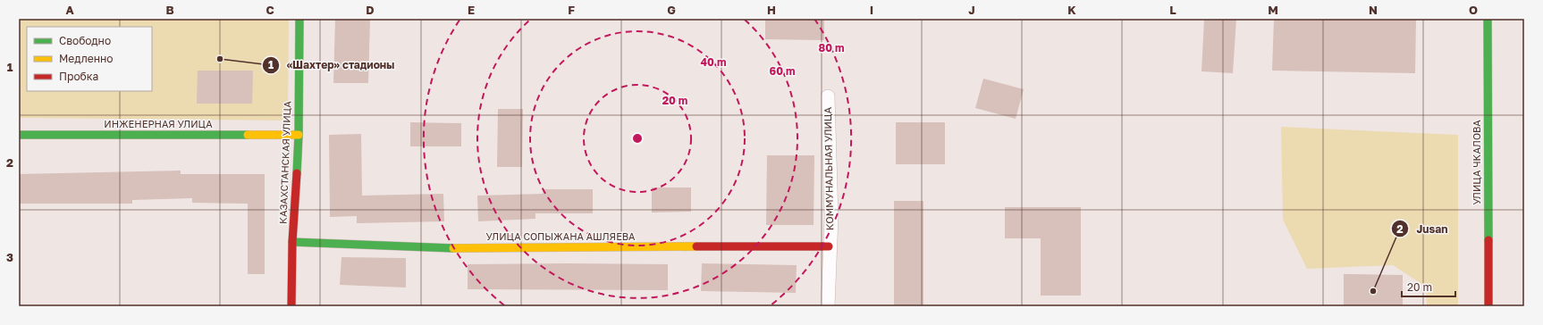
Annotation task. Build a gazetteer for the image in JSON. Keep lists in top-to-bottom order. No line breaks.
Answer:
{"streets":{"street":["ИНЖЕНЕРНАЯ УЛИЦА","КАЗАХСТАНСКАЯ УЛИЦА","УЛИЦА ЧКАЛОВА","КОММУНАЛЬНАЯ УЛИЦА","УЛИЦА СОПЫЖАНА АШЛЯЕВА"]},"crossings":[["ИНЖЕНЕРНАЯ УЛИЦА","КАЗАХСТАНСКАЯ УЛИЦА"],["КАЗАХСТАНСКАЯ УЛИЦА","УЛИЦА СОПЫЖАНА АШЛЯЕВА"],["КОММУНАЛЬНАЯ УЛИЦА","УЛИЦА СОПЫЖАНА АШЛЯЕВА"]],"places":["«Шахтер» стадионы","Jusan"],"legend":["Свободно","Медленно","Пробка"],"scale_bar":"20 m","grid":{"columns":["A","B","C","D","E","F","G","H","I","J","K","L","M","N","O"],"rows":["1","2","3"]},"rings":["80 m","40 m","60 m","20 m"]}
